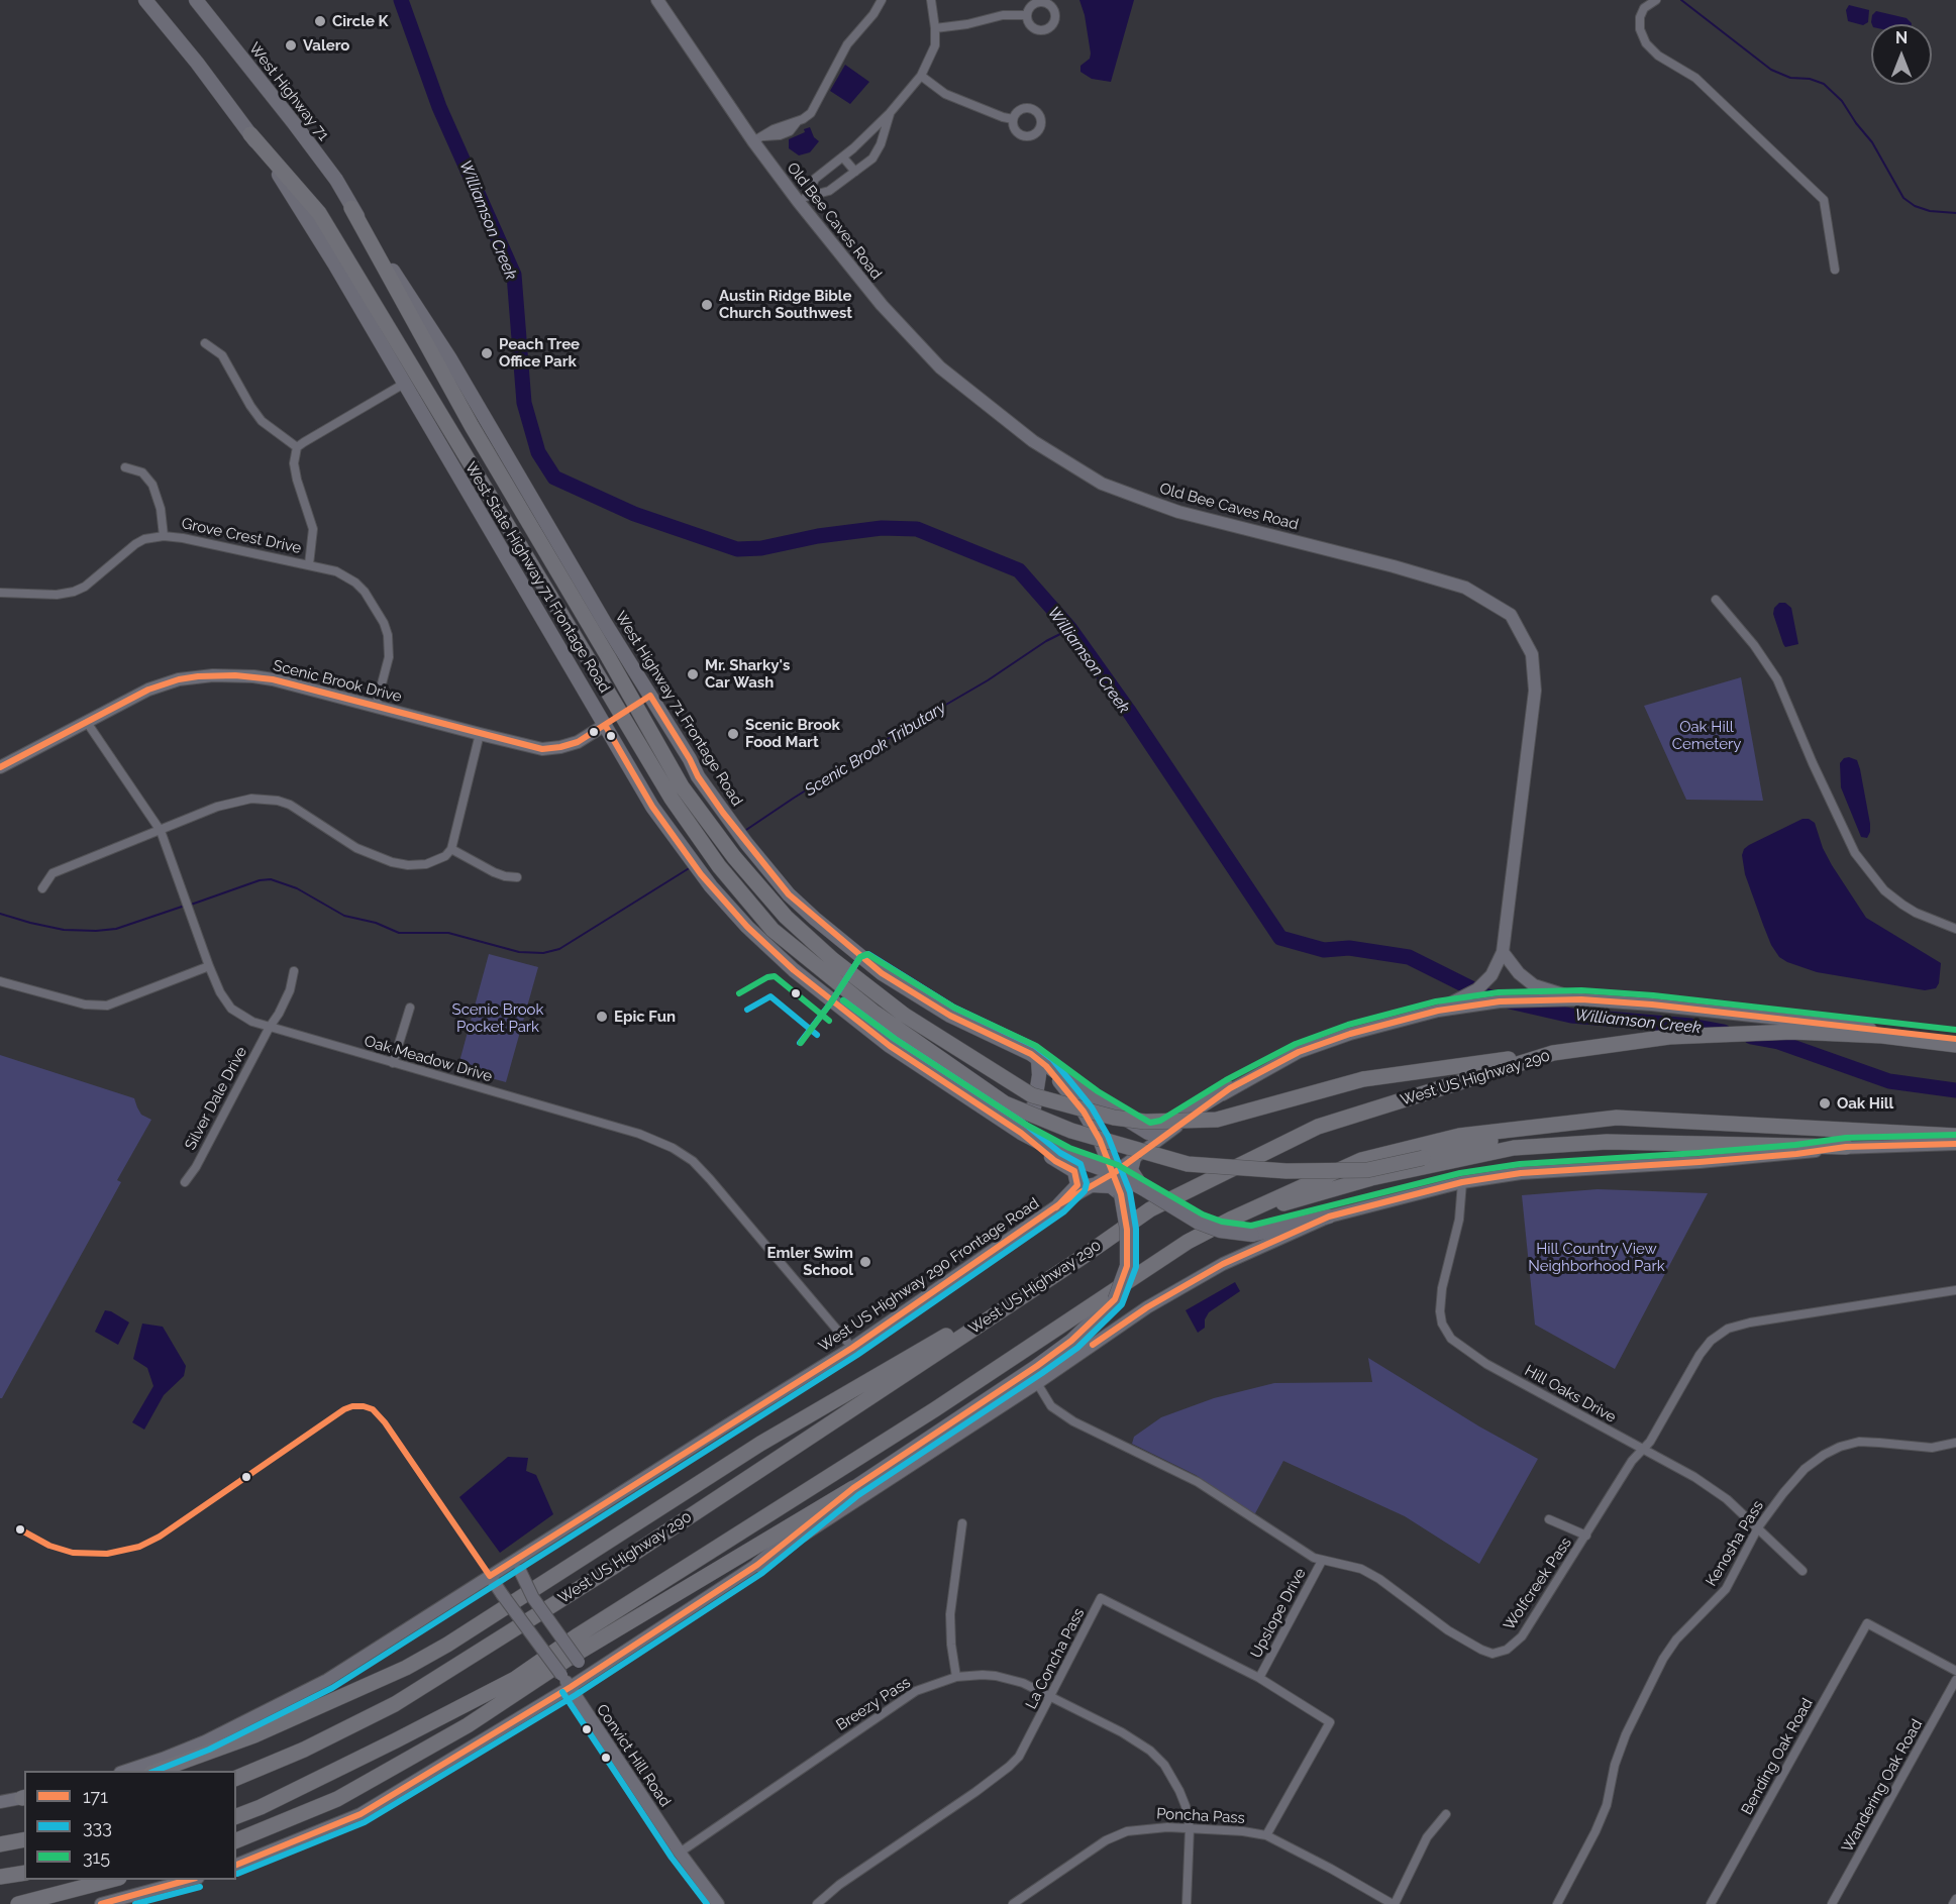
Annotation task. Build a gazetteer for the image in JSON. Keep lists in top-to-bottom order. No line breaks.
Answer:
{"streets":{"highway":["West US Highway 290"],"main road":["West Highway 71","Old Bee Caves Road","West State Highway 71 Frontage Road","Scenic Brook Drive","West Highway 71 Frontage Road","West US Highway 290 Frontage Road","Convict Hill Road"],"street":["Grove Crest Drive","Oak Meadow Drive","Silver Dale Drive","Hill Oaks Drive","Kenosha Pass","Wolfcreek Pass","Upslope Drive","La Concha Pass","Breezy Pass","Bending Oak Road","Wandering Oak Road","Poncha Pass"]},"crossings":[["West Highway 71","West Highway 71 Frontage Road"],["Old Bee Caves Road","West US Highway 290 Frontage Road"],["Grove Crest Drive","Scenic Brook Drive"],["West State Highway 71 Frontage Road","Scenic Brook Drive"],["West State Highway 71 Frontage Road","West US Highway 290 Frontage Road"],["Scenic Brook Drive","Oak Meadow Drive"],["West Highway 71 Frontage Road","West US Highway 290 Frontage Road"],["Oak Meadow Drive","Silver Dale Drive"],["Oak Meadow Drive","West US Highway 290 Frontage Road"],["West US Highway 290 Frontage Road","Convict Hill Road"],["Hill Oaks Drive","Kenosha Pass"],["Hill Oaks Drive","Wolfcreek Pass"],["Wolfcreek Pass","Upslope Drive"],["Upslope Drive","La Concha Pass"],["La Concha Pass","Breezy Pass"],["La Concha Pass","Poncha Pass"],["Breezy Pass","Convict Hill Road"],["Breezy Pass","Poncha Pass"]],"water":["Williamson Creek","Scenic Brook Tributary"],"parks":["Oak Hill Cemetery","Scenic Brook Pocket Park","Hill Country View Neighborhood Park"],"places":["Circle K","Valero","Austin Ridge Bible Church Southwest","Peach Tree Office Park","Mr. Sharky's Car Wash","Scenic Brook Food Mart","Epic Fun","Oak Hill","Emler Swim School"],"lines":["transit line 171","transit line 333","transit line 315"],"legend":["171","333","315"],"north":"top"}
